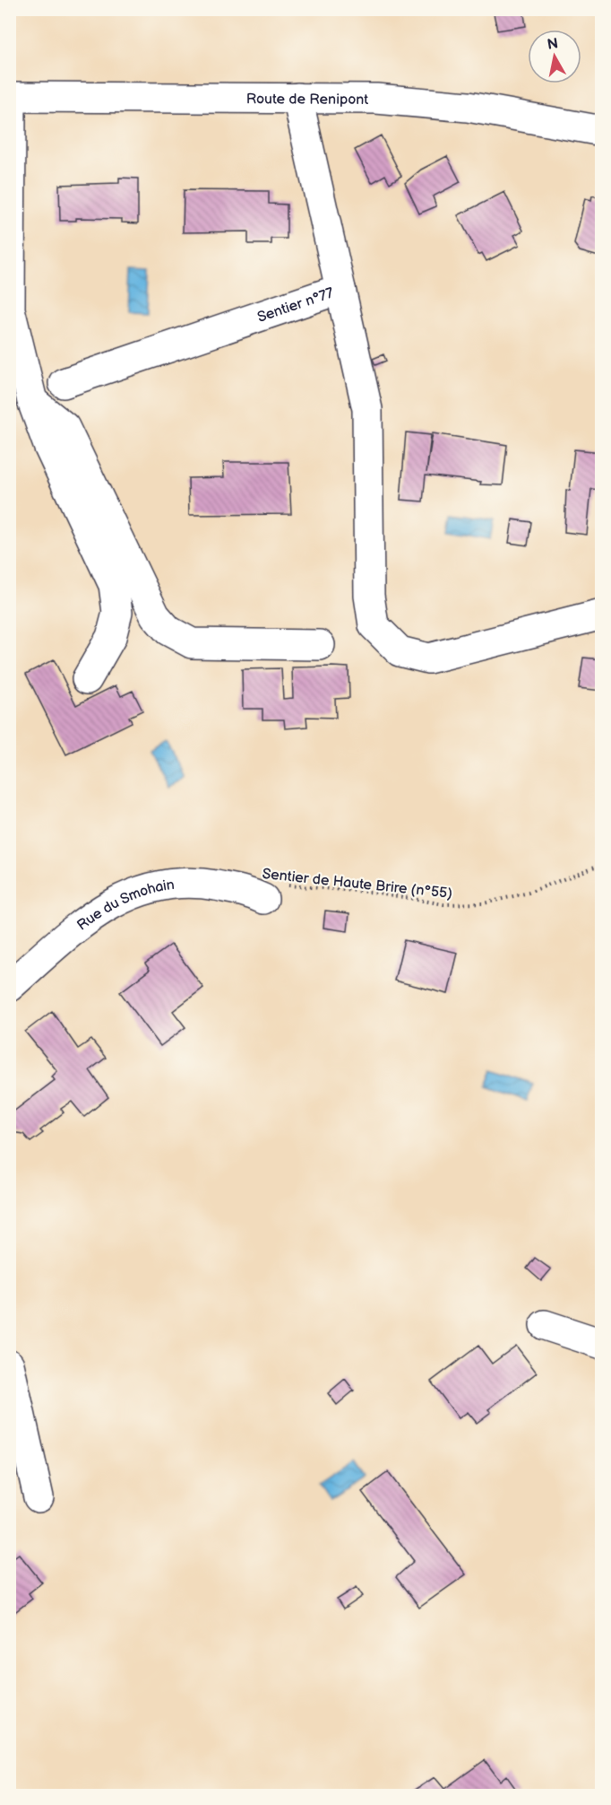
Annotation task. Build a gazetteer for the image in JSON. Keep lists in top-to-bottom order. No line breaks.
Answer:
{"streets":{"street":["Route de Renipont","Sentier n°77","Rue du Smohain"],"path":["Sentier de Haute Brire (n°55)"]},"crossings":[["Route de Renipont","Sentier n°77"],["Sentier de Haute Brire (n°55)","Rue du Smohain"]],"north":"top"}
